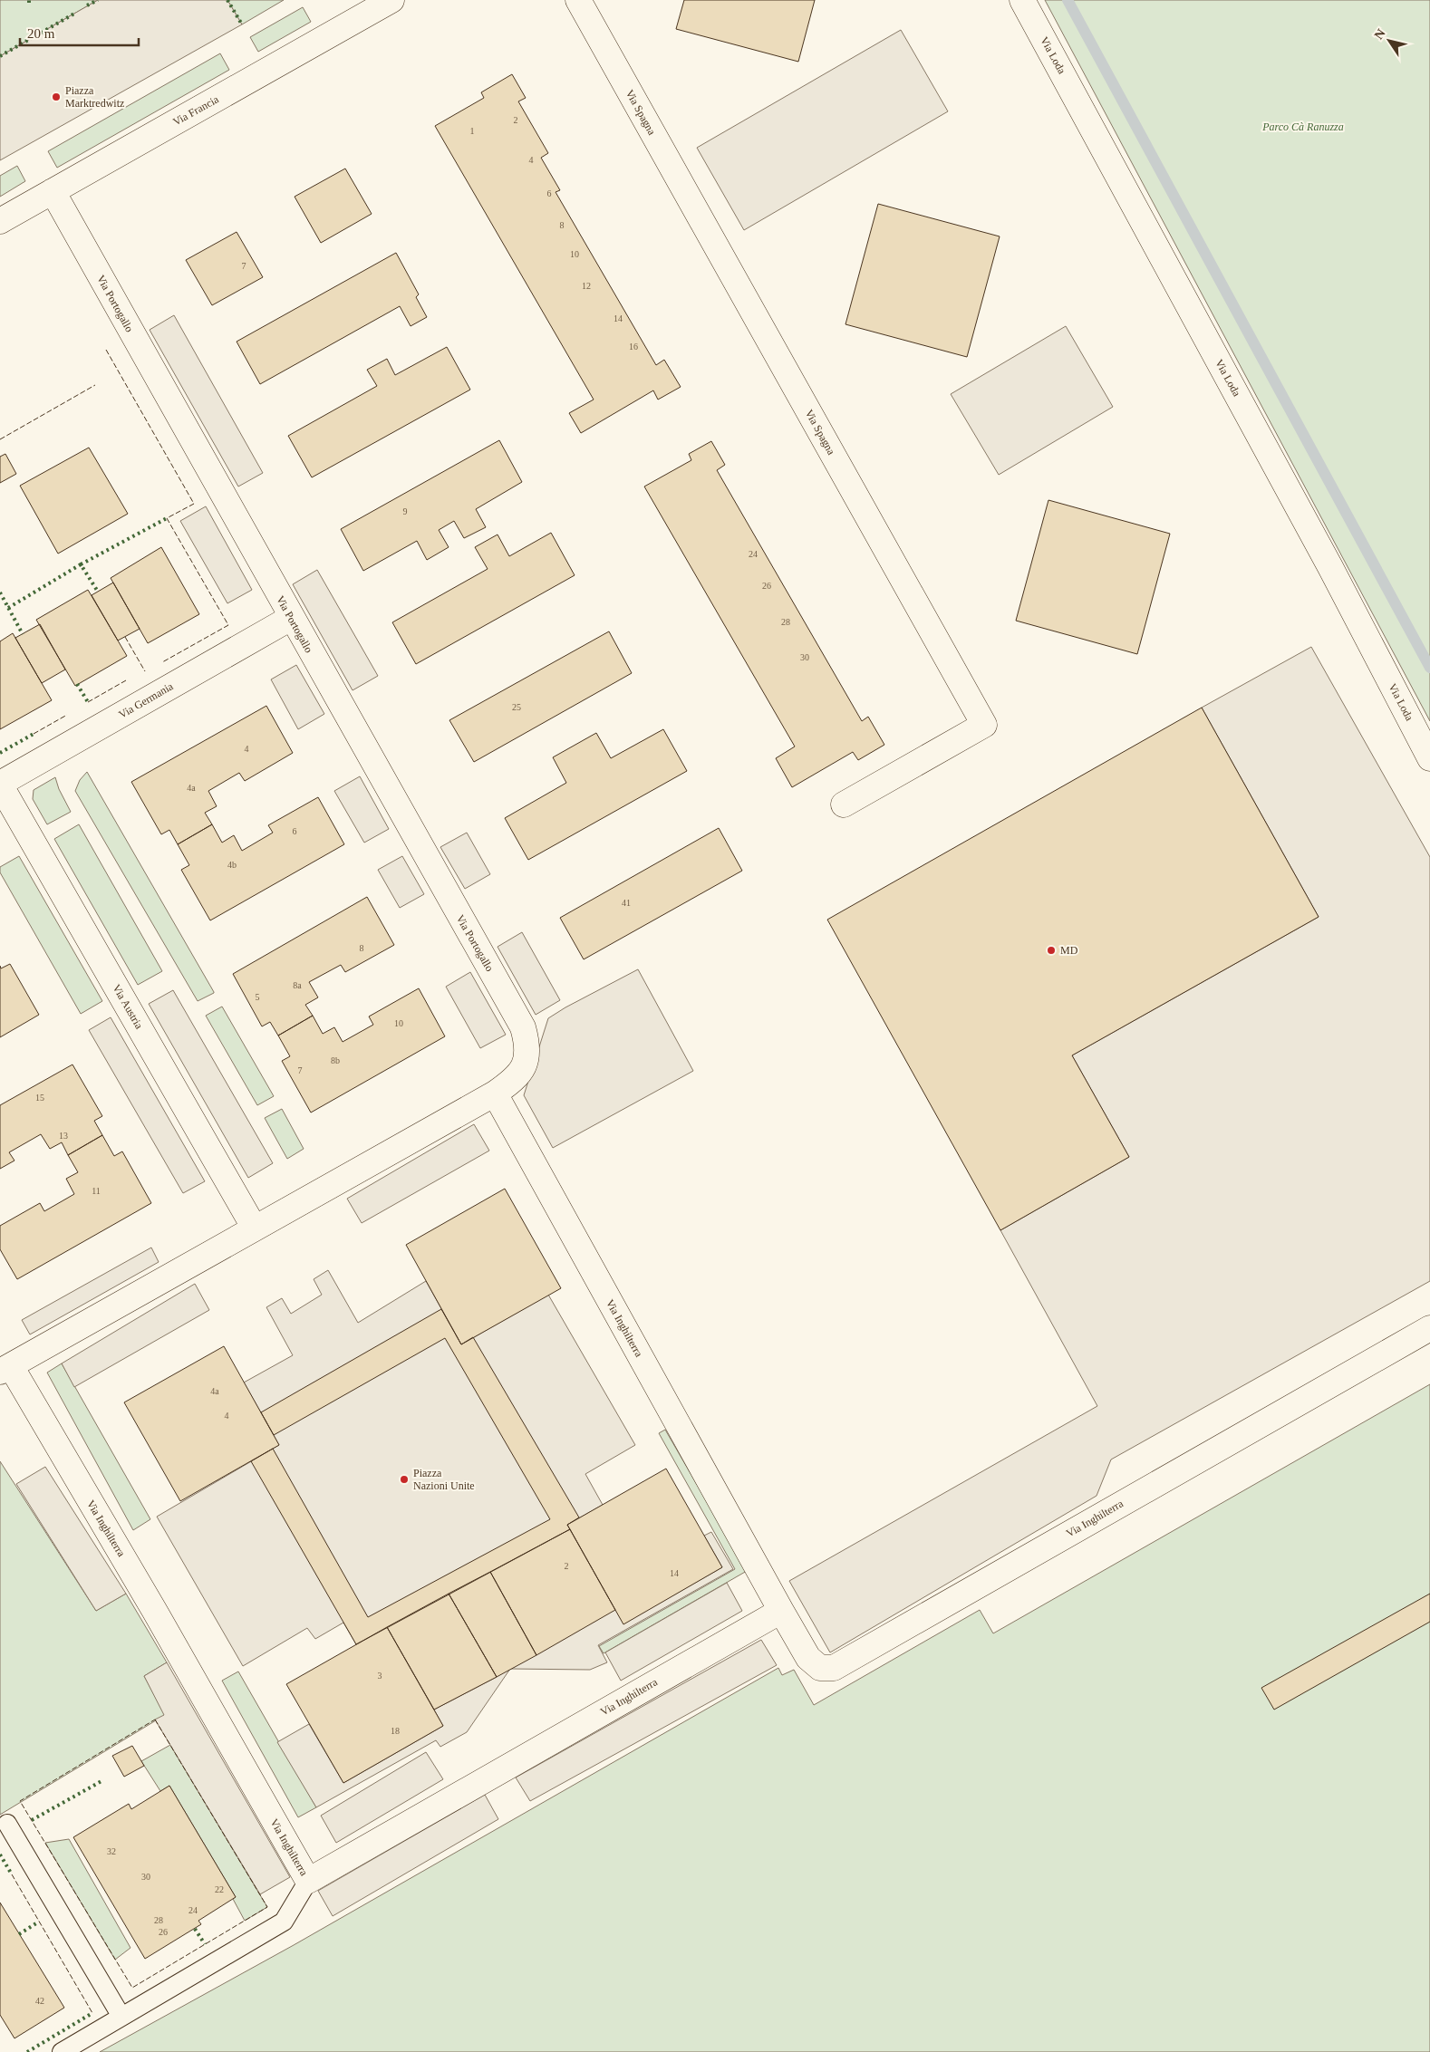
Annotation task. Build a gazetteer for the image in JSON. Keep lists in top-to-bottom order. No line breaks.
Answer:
{"streets":{"street":["Via Loda","Via Francia","Via Spagna","Via Portogallo","Via Germania","Via Austria","Via Inghilterra"]},"crossings":[["Via Francia","Via Portogallo"],["Via Portogallo","Via Germania"],["Via Portogallo","Via Inghilterra"],["Via Germania","Via Austria"],["Via Austria","Via Inghilterra"]],"parks":["Parco Cà Ranuzza"],"places":["Piazza Marktredwitz","MD","Piazza Nazioni Unite"],"house_numbers":["2","1","4","6","8","10","7","12","14","16","9","24","26","28","30","25","4","4a","6","4b","41","8","8a","5","10","8b","7","15","13","11","4a","4","2","14","3","18","32","30","22","24","28","26","42"],"scale_bar":"20 m","north":"top left"}
